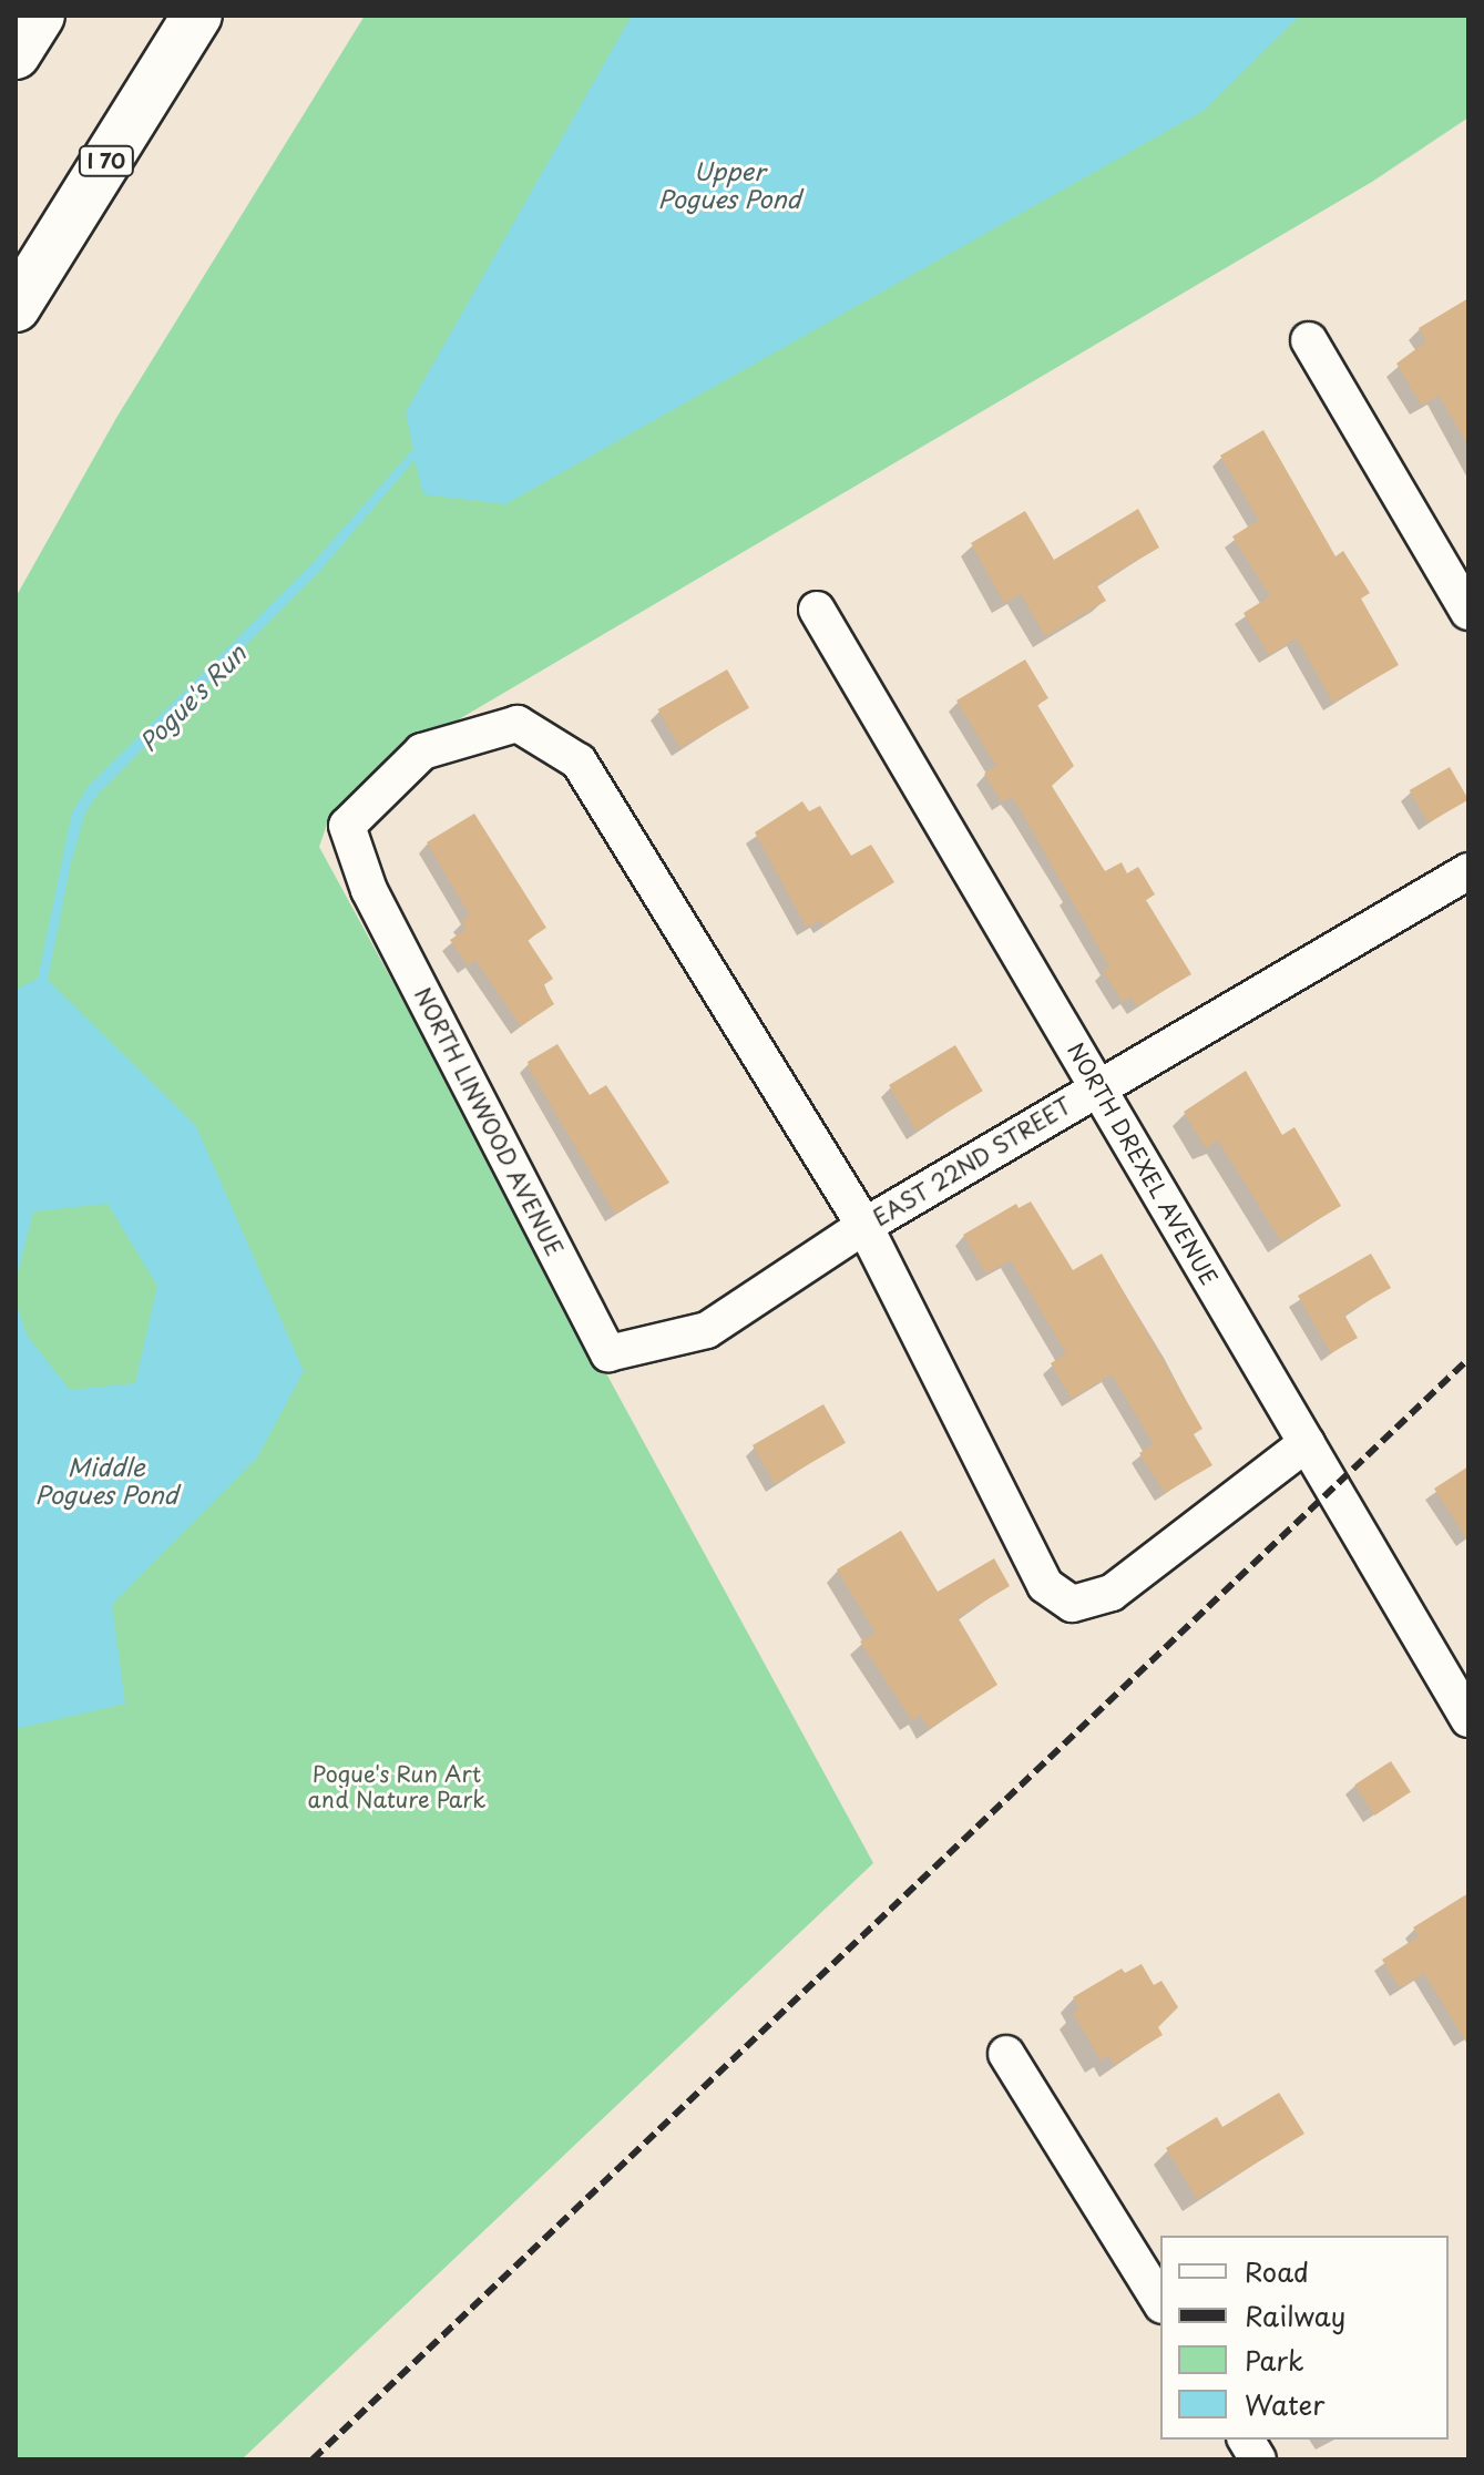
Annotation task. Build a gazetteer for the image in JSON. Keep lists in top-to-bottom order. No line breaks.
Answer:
{"streets":{"highway":["I 70"],"street":["NORTH LINWOOD AVENUE","EAST 22ND STREET","NORTH DREXEL AVENUE"]},"crossings":[["NORTH LINWOOD AVENUE","EAST 22ND STREET"],["EAST 22ND STREET","NORTH DREXEL AVENUE"]],"water":["Upper Pogues Pond","Pogue's Run","Middle Pogues Pond"],"parks":["Pogue's Run Art and Nature Park"],"legend":["Road","Railway","Park","Water"]}
